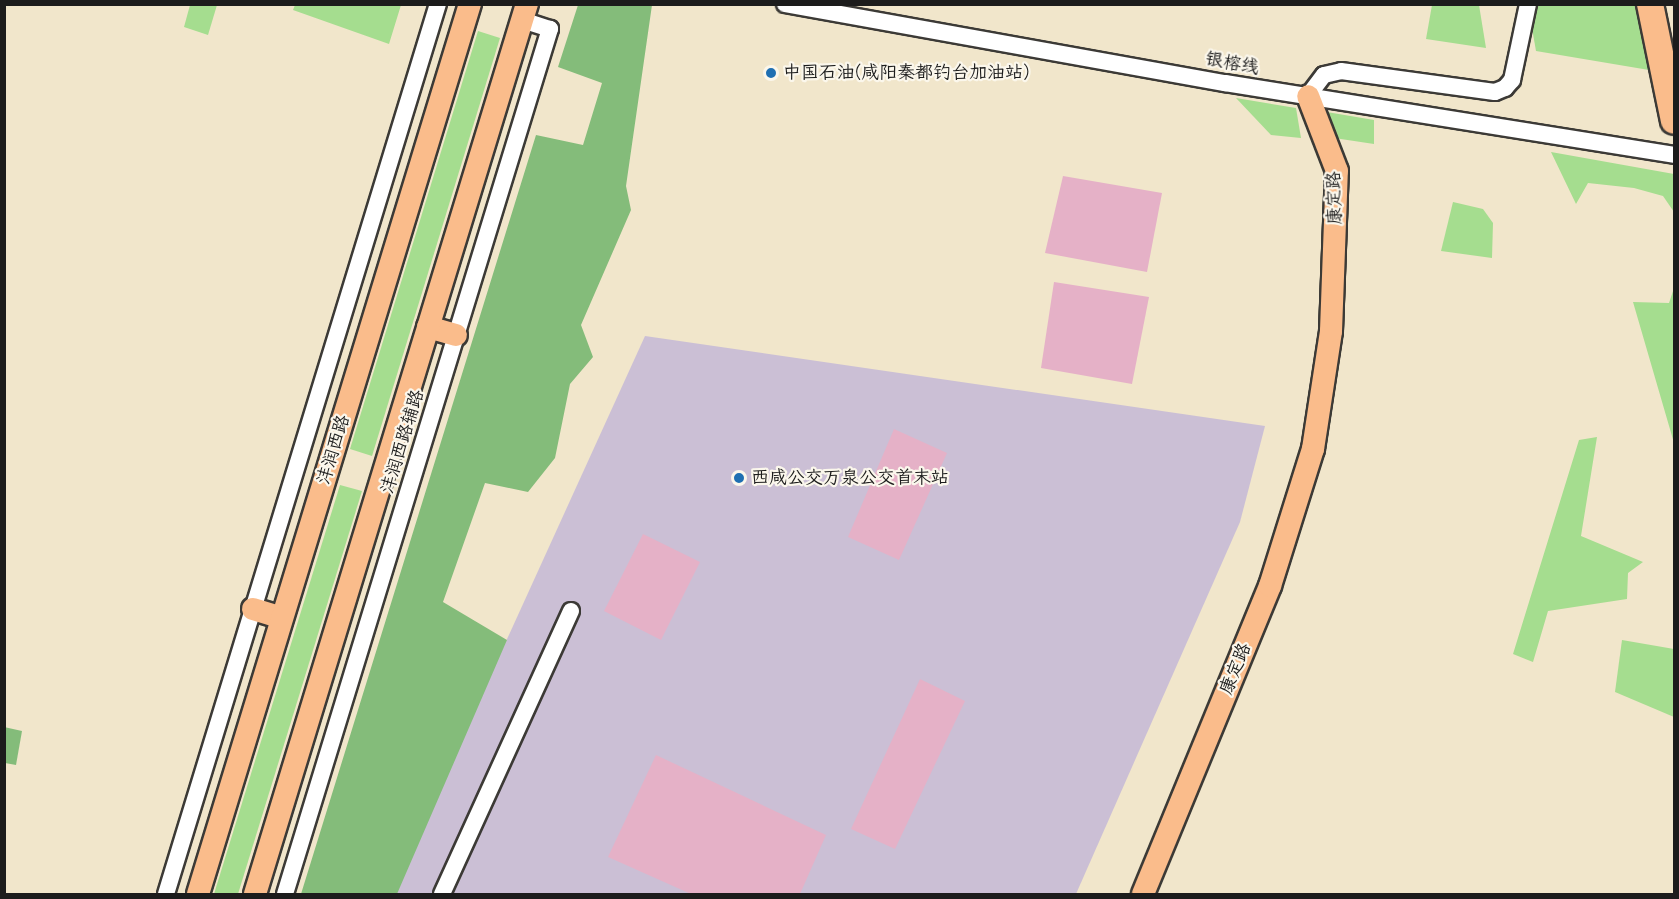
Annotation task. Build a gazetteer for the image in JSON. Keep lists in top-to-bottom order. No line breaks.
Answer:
{"streets":{"main road":["康定路","沣润西路"],"street":["银榕线","沣润西路辅路"]},"places":["中国石油(咸阳秦都钓台加油站)","西咸公交万泉公交首末站"]}
